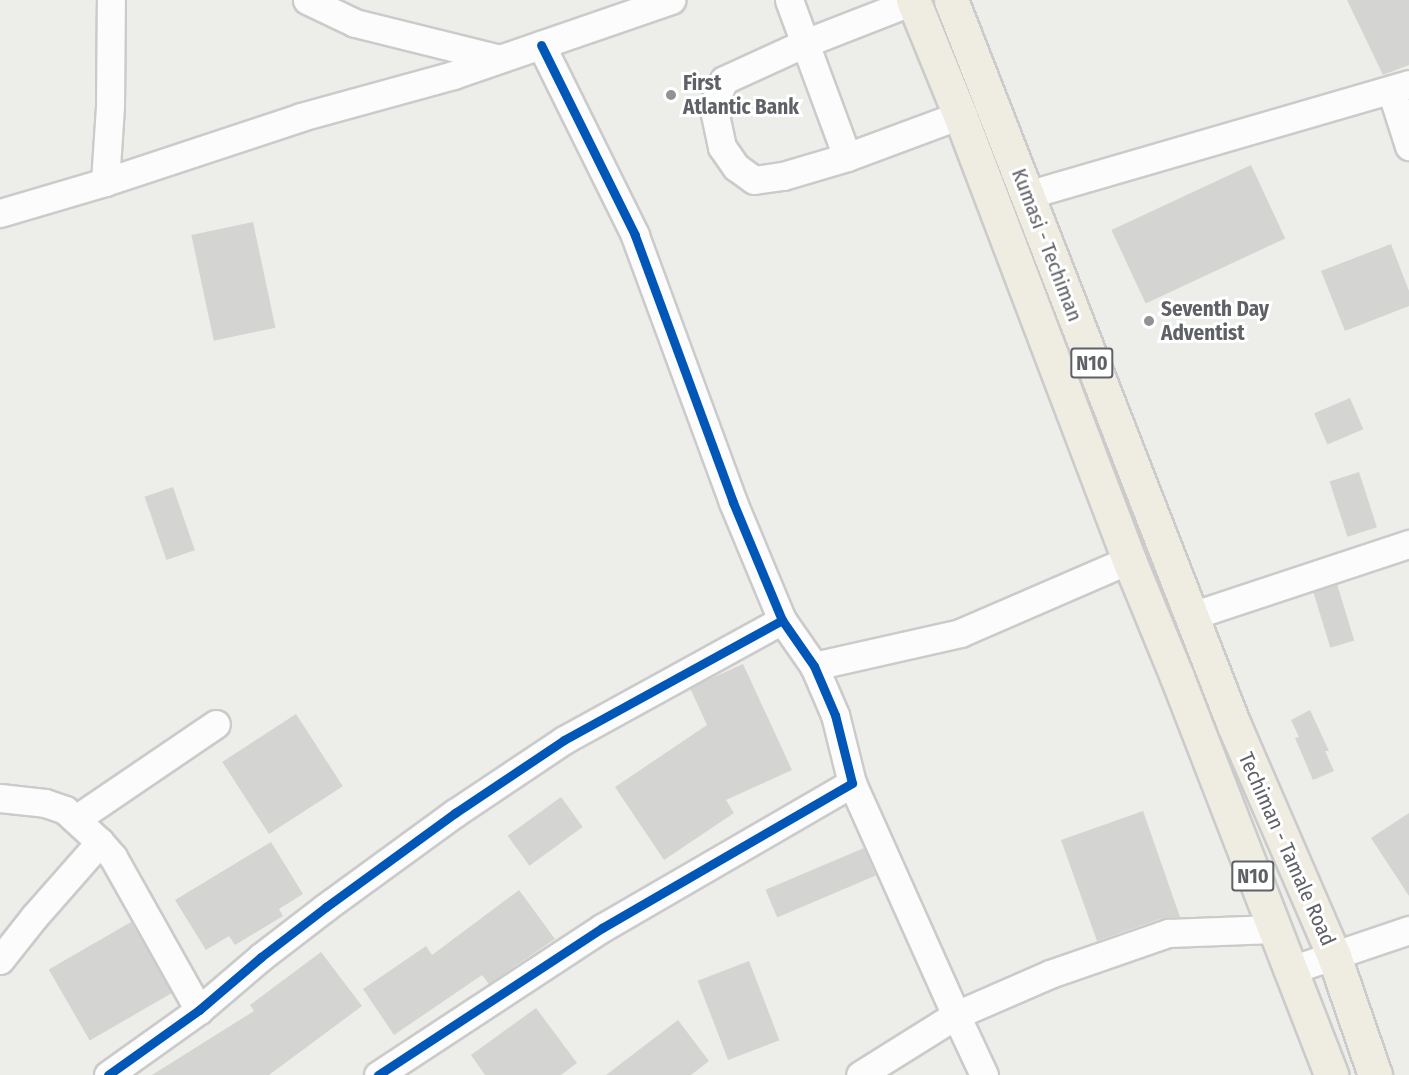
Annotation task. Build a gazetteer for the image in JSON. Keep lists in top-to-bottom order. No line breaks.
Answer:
{"streets":{"highway":["Kumasi - Techiman","N10","Techiman - Tamale Road"]},"crossings":[["Kumasi - Techiman","Techiman - Tamale Road"]],"places":["First Atlantic Bank","Seventh Day Adventist"]}
